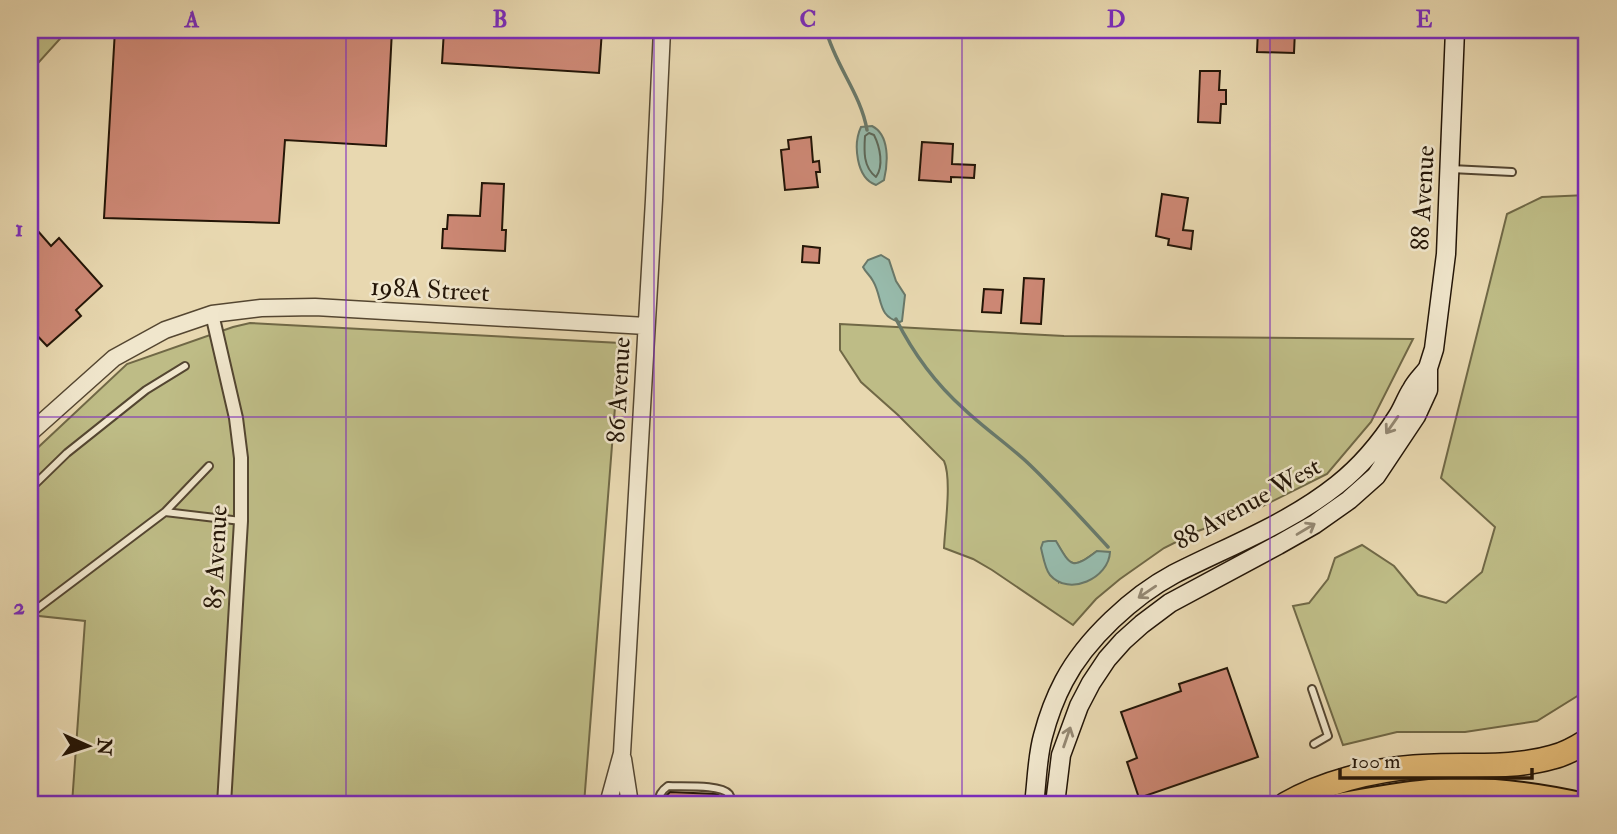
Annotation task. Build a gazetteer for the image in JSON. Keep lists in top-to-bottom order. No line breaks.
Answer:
{"streets":{"main road":["88 Avenue","88 Avenue West"],"street":["198A Street","86 Avenue","85 Avenue"]},"crossings":[["88 Avenue","88 Avenue West"],["198A Street","86 Avenue"],["198A Street","85 Avenue"]],"scale_bar":"100 m","north":"right","grid":{"columns":["A","B","C","D","E"],"rows":["1","2"]}}
